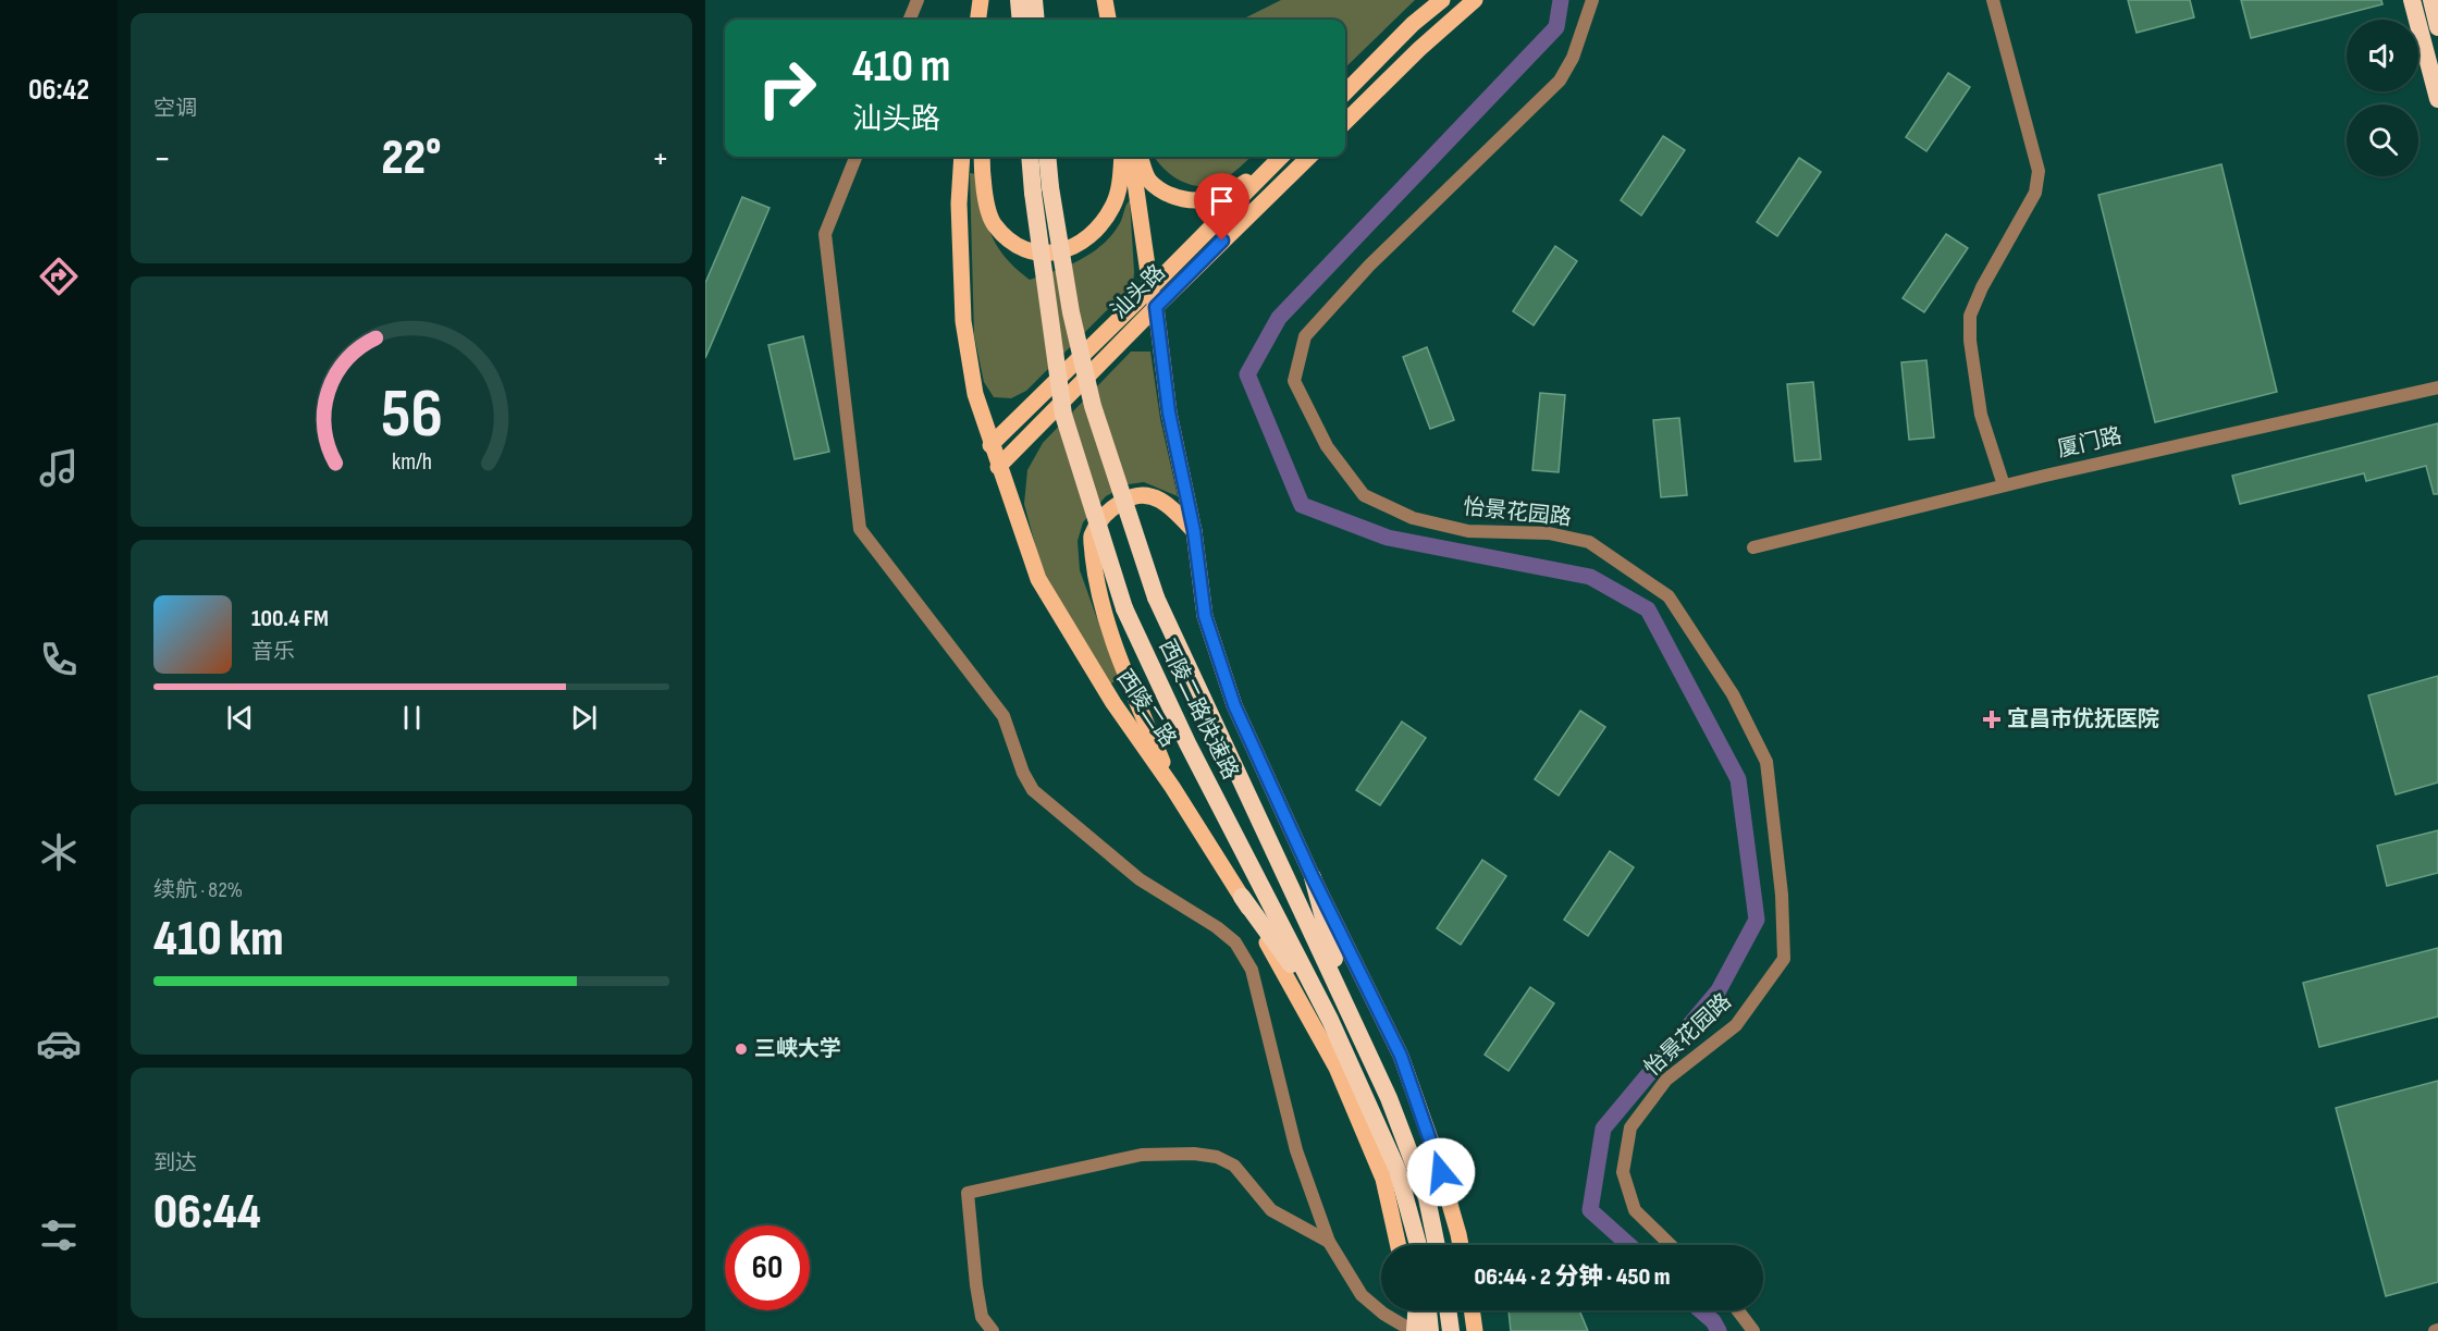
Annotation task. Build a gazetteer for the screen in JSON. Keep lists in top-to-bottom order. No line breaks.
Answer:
{"streets":{"highway":["西陵二路快速路"],"main road":["汕头路","西陵二路"],"street":["厦门路","怡景花园路"]},"crossings":[["汕头路","西陵二路"]],"places":{"health":["宜昌市优抚医院"],"other":["三峡大学"]},"page":{"tabs":"06:42","tile":["空调",["续航 · 82%","410 km"],["到达","06:44"]],"turn":["410 m","汕头路"],"heat":["−","22°","+"],"song":["100.4 FM","音乐"],"limit":"60","trip":"06:44 · 2 分钟 · 450 m","gauge":["56","km/h"]}}
